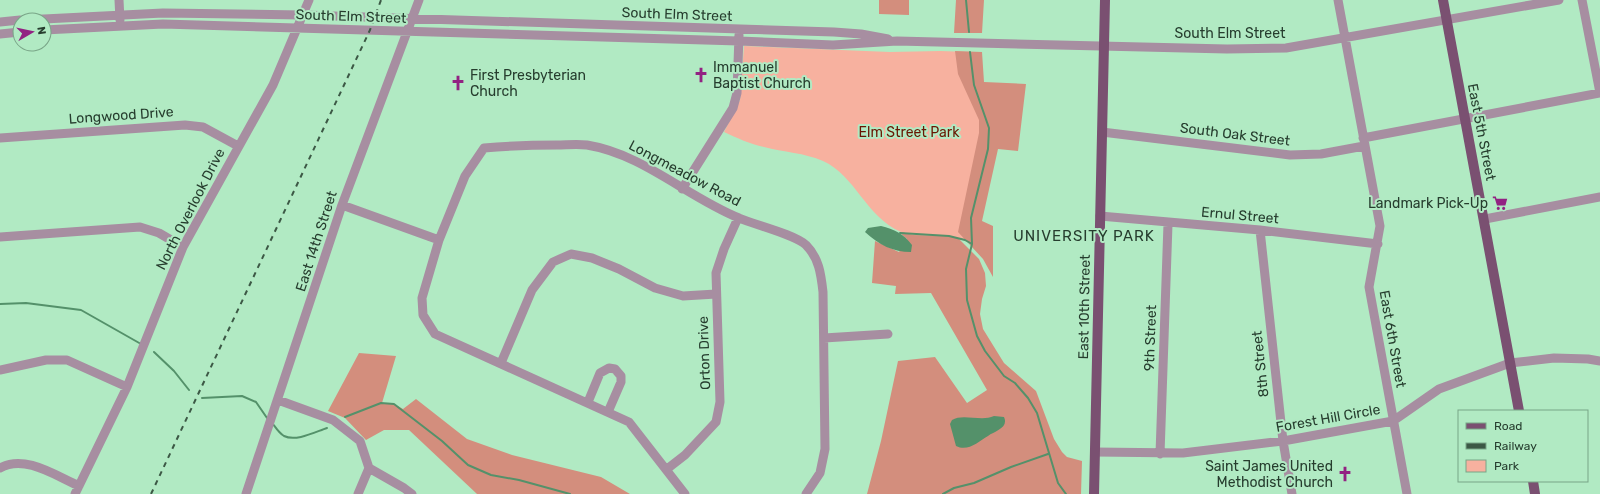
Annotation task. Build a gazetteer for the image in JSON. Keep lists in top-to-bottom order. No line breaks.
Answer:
{"streets":{"main road":["East 5th Street","East 10th Street"],"street":["South Elm Street","Longwood Drive","South Oak Street","Longmeadow Road","North Overlook Drive","Ernul Street","East 14th Street","9th Street","East 6th Street","Orton Drive","8th Street","Forest Hill Circle"]},"crossings":[["South Elm Street","East 5th Street"],["South Elm Street","North Overlook Drive"],["South Elm Street","East 14th Street"],["South Elm Street","East 10th Street"],["South Elm Street","East 6th Street"],["Longwood Drive","North Overlook Drive"],["East 5th Street","South Oak Street"],["East 5th Street","Forest Hill Circle"],["South Oak Street","East 10th Street"],["South Oak Street","East 6th Street"],["Longmeadow Road","Orton Drive"],["Ernul Street","East 10th Street"],["Ernul Street","9th Street"],["Ernul Street","East 6th Street"],["Ernul Street","8th Street"],["East 10th Street","Forest Hill Circle"],["9th Street","Forest Hill Circle"],["East 6th Street","Forest Hill Circle"],["8th Street","Forest Hill Circle"]],"districts":["UNIVERSITY PARK"],"parks":["Elm Street Park"],"places":{"church":["Immanuel Baptist Church","First Presbyterian Church","Saint James United Methodist Church"],"supermarket":["Landmark Pick-Up"]},"legend":["Road","Railway","Park"],"north":"right"}
